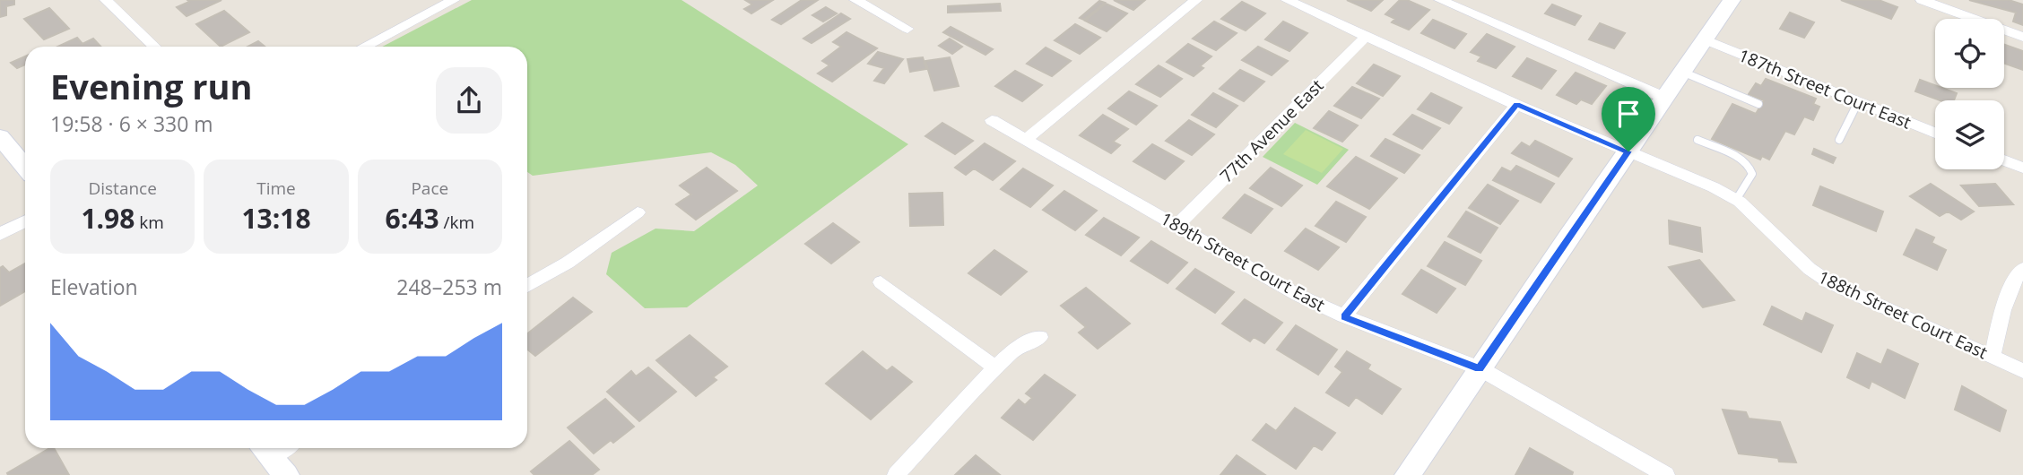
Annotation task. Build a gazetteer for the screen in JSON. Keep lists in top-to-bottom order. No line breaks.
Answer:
{"streets":{"street":["187th Street Court East","77th Avenue East","189th Street Court East","188th Street Court East"]},"crossings":[["77th Avenue East","189th Street Court East"],["77th Avenue East","188th Street Court East"]],"page":{"heading":["Evening run","19:58 · 6 × 330 m"],"stats":[["Distance","1.98 km"],["Time","13:18"],["Pace","6:43 /km"]],"chart":["Elevation","248–253 m"]}}
